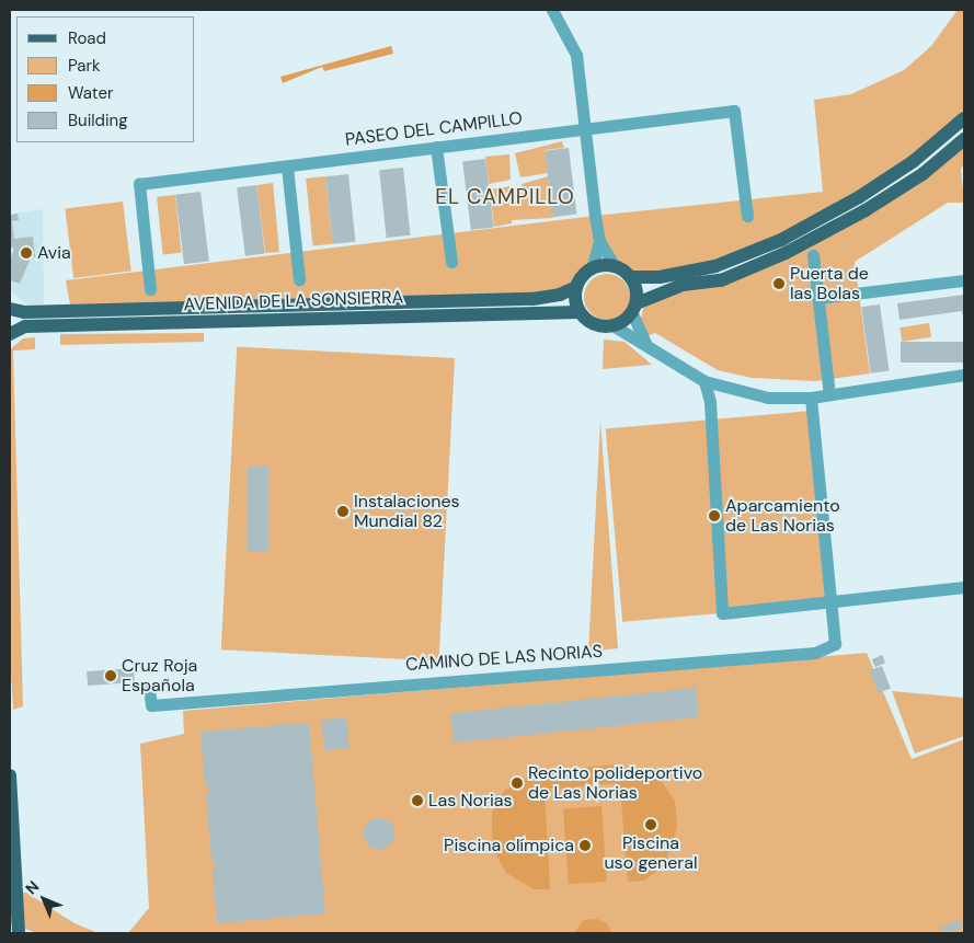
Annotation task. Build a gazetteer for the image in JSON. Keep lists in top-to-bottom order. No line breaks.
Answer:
{"streets":{"main road":["AVENIDA DE LA SONSIERRA"],"street":["PASEO DEL CAMPILLO","CAMINO DE LAS NORIAS"]},"districts":["EL CAMPILLO"],"places":["Avia","Puerta de las Bolas","Instalaciones Mundial 82","Aparcamiento de Las Norias","Cruz Roja Española","Recinto polideportivo de Las Norias","Las Norias","Piscina uso general","Piscina olímpica"],"legend":["Road","Park","Water","Building"],"north":"top left"}
